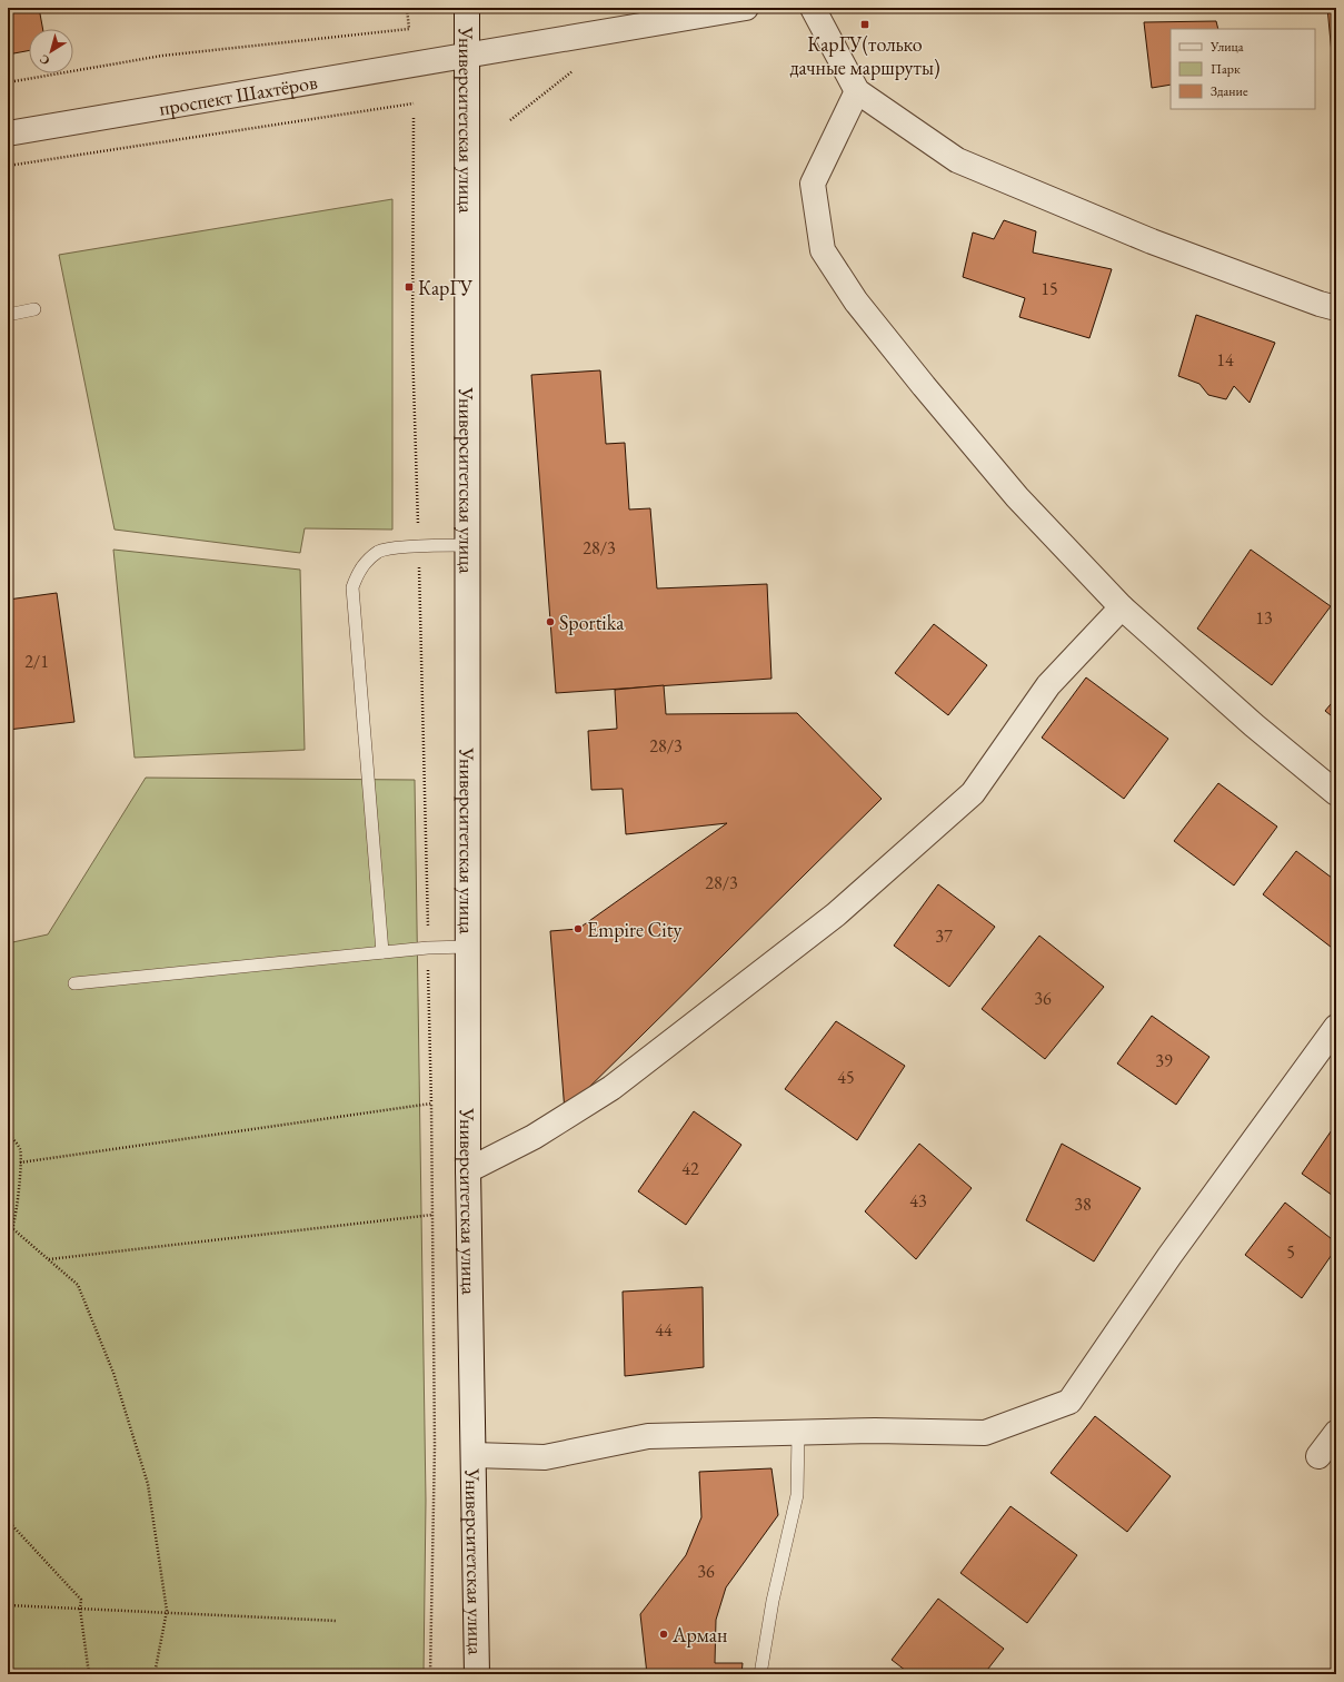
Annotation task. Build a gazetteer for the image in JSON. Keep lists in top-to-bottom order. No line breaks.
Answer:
{"streets":{"street":["проспект Шахтёров","Университетская улица"]},"crossings":[["проспект Шахтёров","Университетская улица"]],"places":{"transit":["КарГУ(только дачные маршруты)","КарГУ"],"other":["Sportika","Empire City","Арман"]},"house_numbers":["15","14","28/3","13","2/1","28/3","28/3","37","36","39","45","42","43","38","5","44","36"],"legend":["Улица","Парк","Здание"],"north":"bottom left"}
